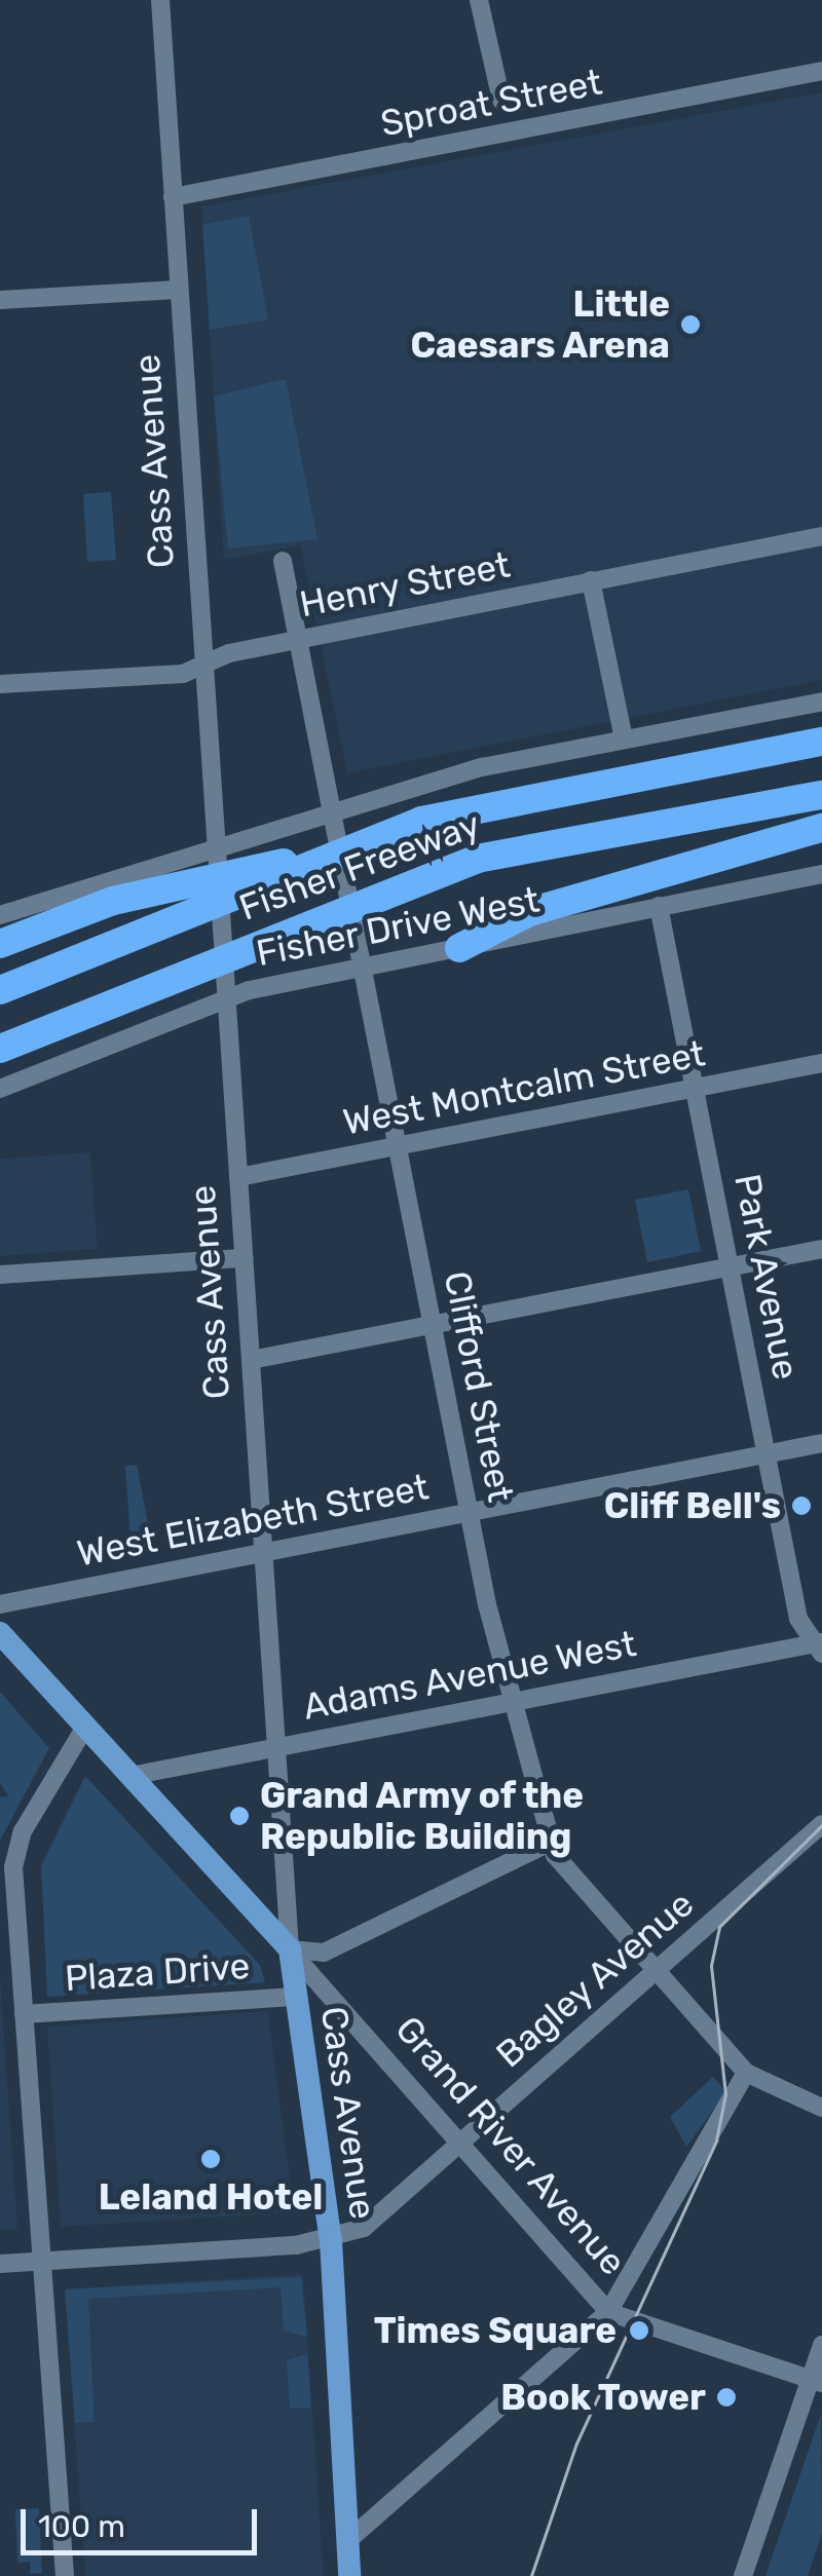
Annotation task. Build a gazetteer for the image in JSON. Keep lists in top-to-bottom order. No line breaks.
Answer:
{"streets":{"highway":["Fisher Freeway"],"main road":["Cass Avenue","Grand River Avenue"],"street":["Sproat Street","Henry Street","Fisher Drive West","West Montcalm Street","Park Avenue","Clifford Street","West Elizabeth Street","Adams Avenue West","Plaza Drive","Bagley Avenue"]},"crossings":[["Sproat Street","Cass Avenue"],["Cass Avenue","Henry Street"],["Cass Avenue","Fisher Drive West"],["Cass Avenue","West Montcalm Street"],["Cass Avenue","West Elizabeth Street"],["Cass Avenue","Adams Avenue West"],["Cass Avenue","Plaza Drive"],["Cass Avenue","Bagley Avenue"],["Cass Avenue","Grand River Avenue"],["Henry Street","Clifford Street"],["Fisher Drive West","Park Avenue"],["Fisher Drive West","Clifford Street"],["West Montcalm Street","Park Avenue"],["West Montcalm Street","Clifford Street"],["Park Avenue","West Elizabeth Street"],["Park Avenue","Adams Avenue West"],["Clifford Street","West Elizabeth Street"],["Clifford Street","Adams Avenue West"],["Clifford Street","Bagley Avenue"],["Adams Avenue West","Grand River Avenue"],["Bagley Avenue","Grand River Avenue"]],"places":["Little Caesars Arena","Cliff Bell's","Grand Army of the Republic Building","Leland Hotel","Times Square","Book Tower"],"scale_bar":"100 m"}
